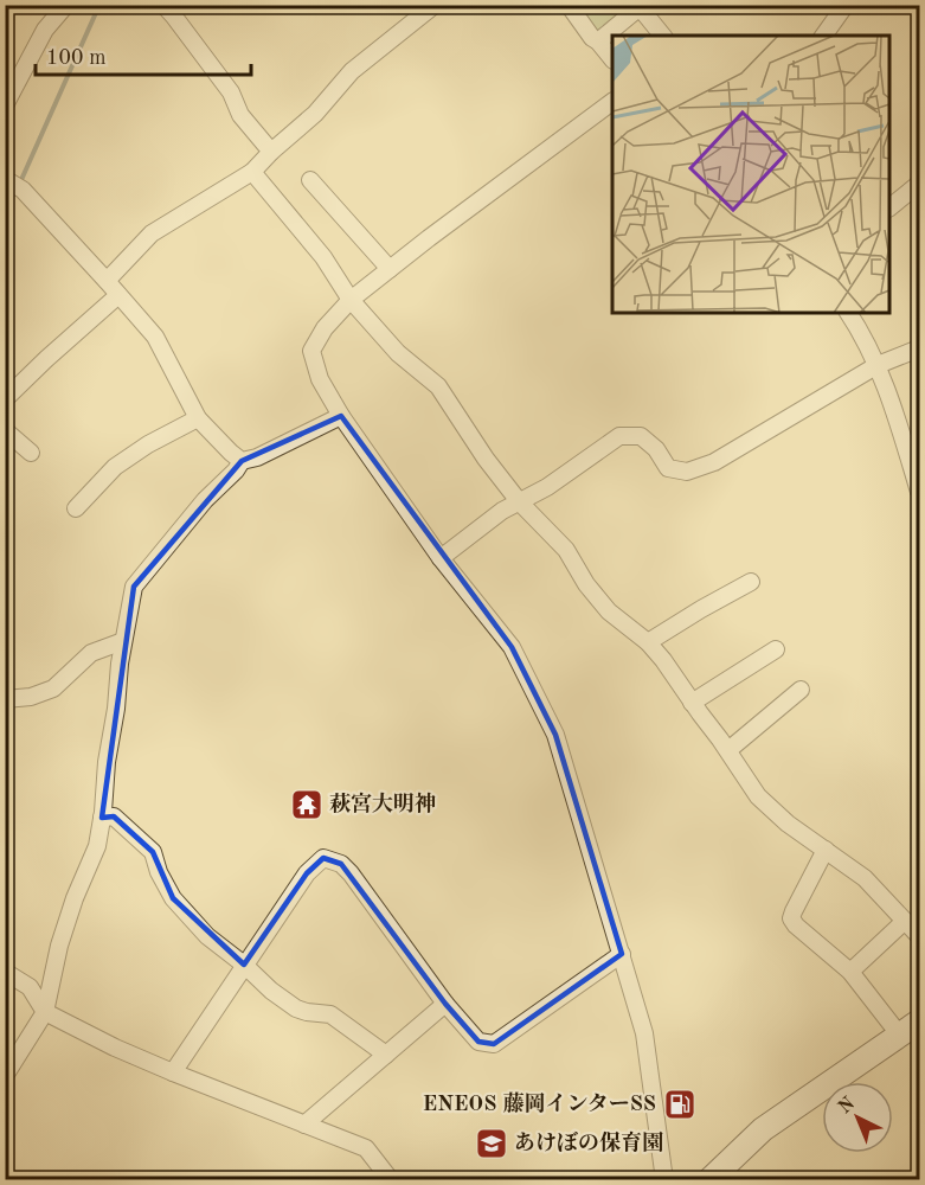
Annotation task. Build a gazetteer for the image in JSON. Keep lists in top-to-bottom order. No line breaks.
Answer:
{"places":{"temple":["萩宮大明神"],"fuel station":["ENEOS 藤岡インターSS"],"school or university":["あけぼの保育園"]},"scale_bar":"100 m","north":"top left"}
